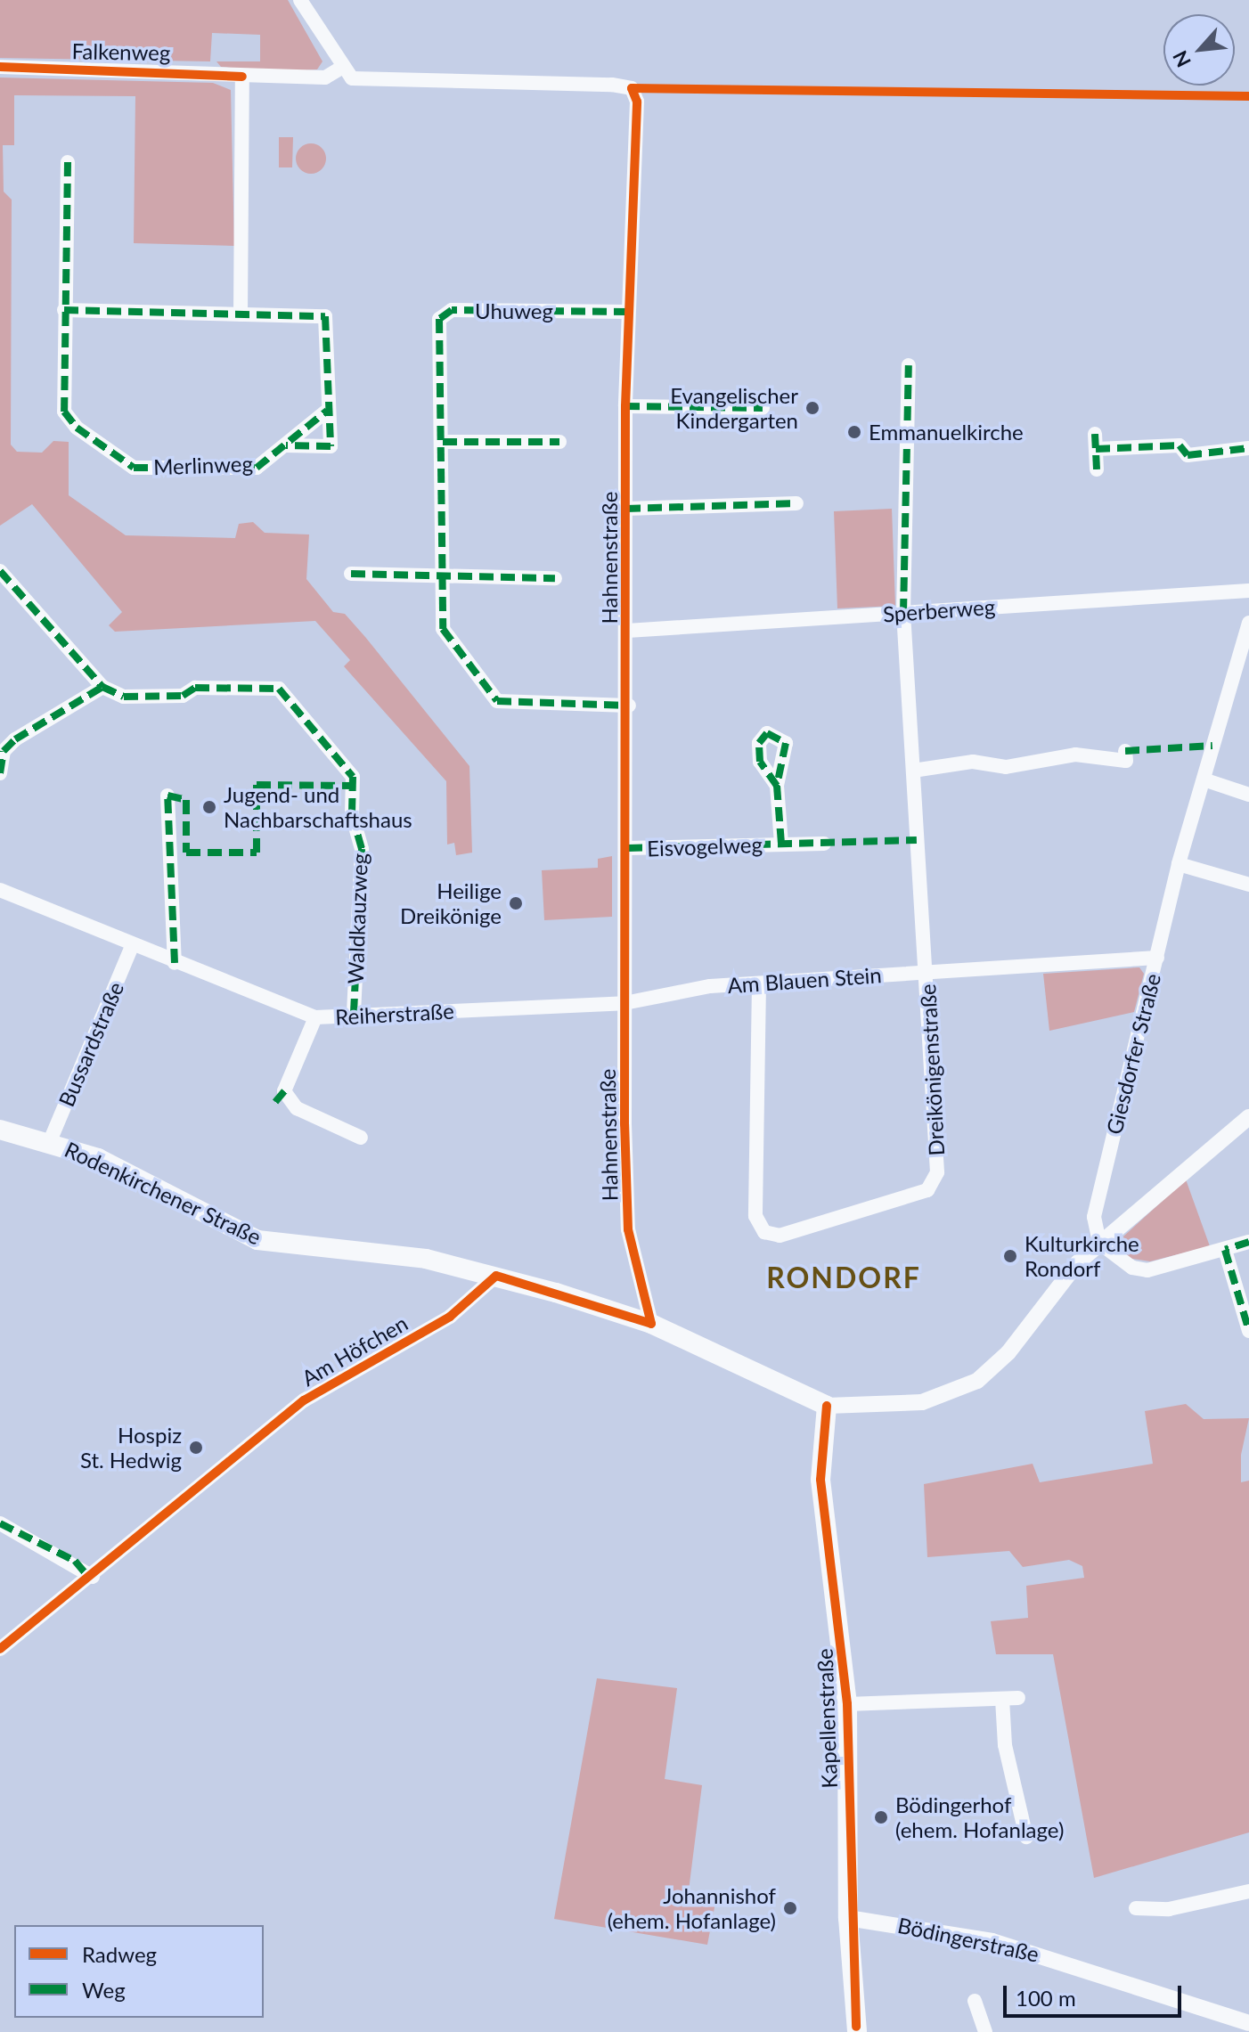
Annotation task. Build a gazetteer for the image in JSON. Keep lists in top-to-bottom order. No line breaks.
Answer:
{"streets":{"main road":["Rodenkirchener Straße","Kapellenstraße"],"street":["Falkenweg","Uhuweg","Merlinweg","Hahnenstraße","Sperberweg","Eisvogelweg","Waldkauzweg","Am Blauen Stein","Reiherstraße","Bussardstraße","Giesdorfer Straße","Dreikönigenstraße","Am Höfchen","Bödingerstraße"]},"crossings":[["Falkenweg","Hahnenstraße"],["Uhuweg","Hahnenstraße"],["Hahnenstraße","Sperberweg"],["Hahnenstraße","Eisvogelweg"],["Hahnenstraße","Am Blauen Stein"],["Hahnenstraße","Reiherstraße"],["Hahnenstraße","Rodenkirchener Straße"],["Sperberweg","Dreikönigenstraße"],["Waldkauzweg","Reiherstraße"],["Am Blauen Stein","Reiherstraße"],["Am Blauen Stein","Giesdorfer Straße"],["Am Blauen Stein","Dreikönigenstraße"],["Reiherstraße","Bussardstraße"],["Bussardstraße","Rodenkirchener Straße"],["Rodenkirchener Straße","Am Höfchen"],["Rodenkirchener Straße","Kapellenstraße"],["Kapellenstraße","Bödingerstraße"]],"districts":["RONDORF"],"places":["Evangelischer Kindergarten","Emmanuelkirche","Jugend- und Nachbarschaftshaus","Heilige Dreikönige","Kulturkirche Rondorf","Hospiz St. Hedwig","Bödingerhof (ehem. Hofanlage)","Johannishof (ehem. Hofanlage)"],"legend":["Radweg","Weg"],"scale_bar":"100 m","north":"bottom left"}
